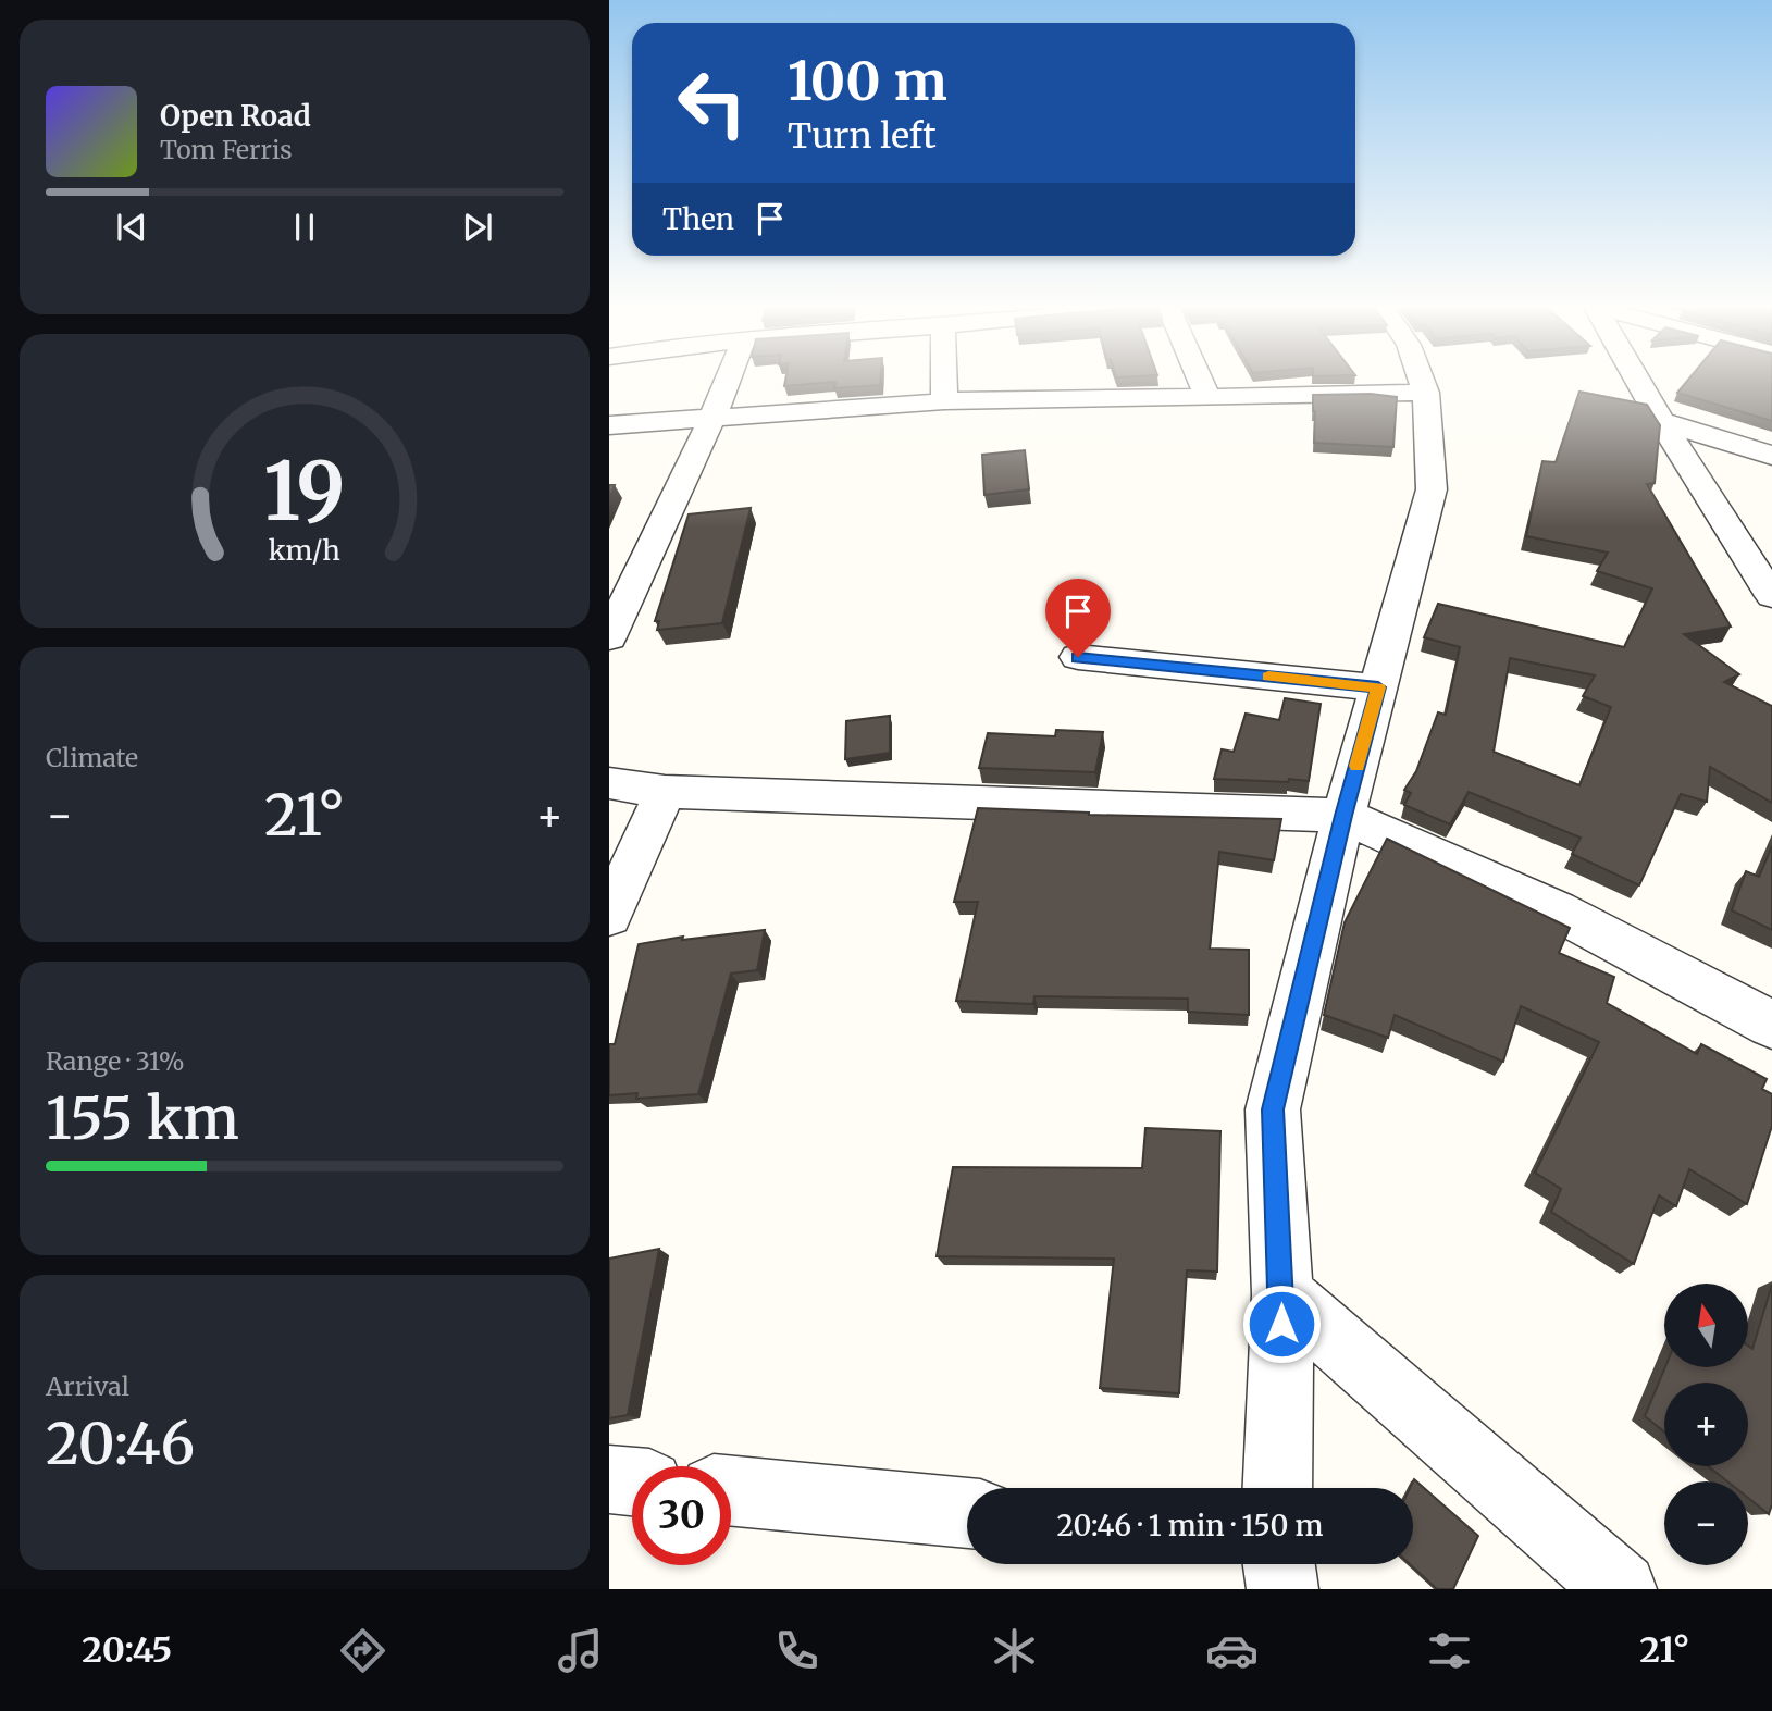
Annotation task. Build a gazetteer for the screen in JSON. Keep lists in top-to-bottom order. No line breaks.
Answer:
{"north":"top","page":{"turn":["100 m","Turn left"],"song":["Open Road","Tom Ferris"],"then":"Then","tile":["Climate",["Range · 31%","155 km"],["Arrival","20:46"]],"heat":["−","21°","+"],"map_buttons":["+","−"],"limit":"30","trip":"20:46 · 1 min · 150 m","tabs":["20:45","21°"],"gauge":["19","km/h"]}}
